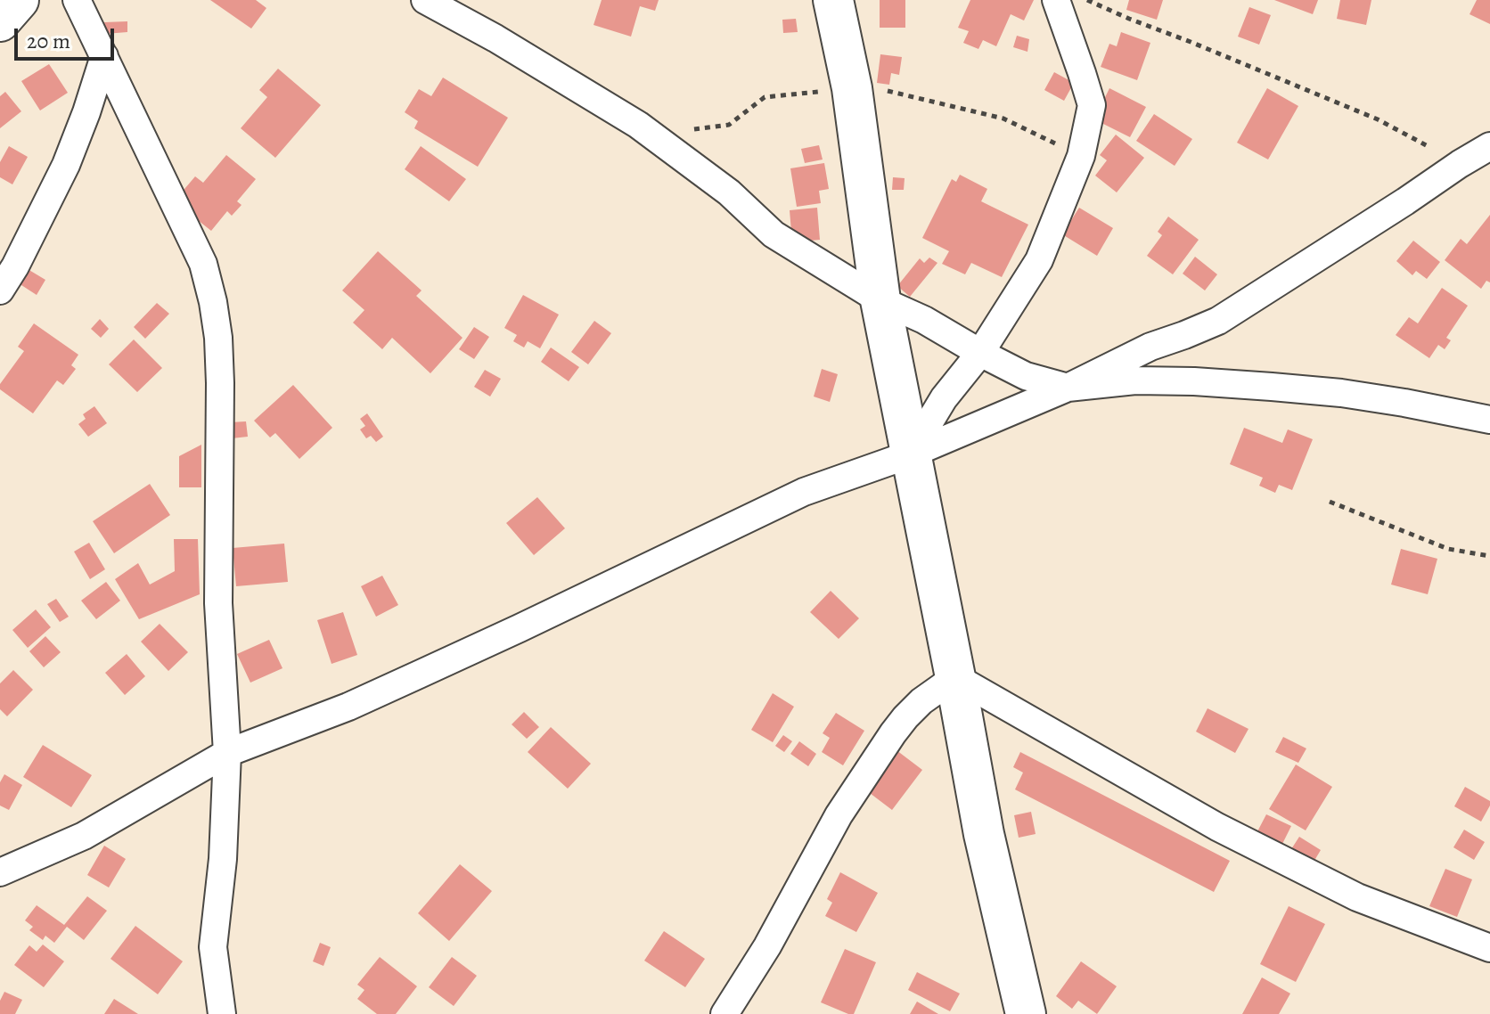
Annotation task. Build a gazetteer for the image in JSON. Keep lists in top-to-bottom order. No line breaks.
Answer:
{"scale_bar":"20 m"}
